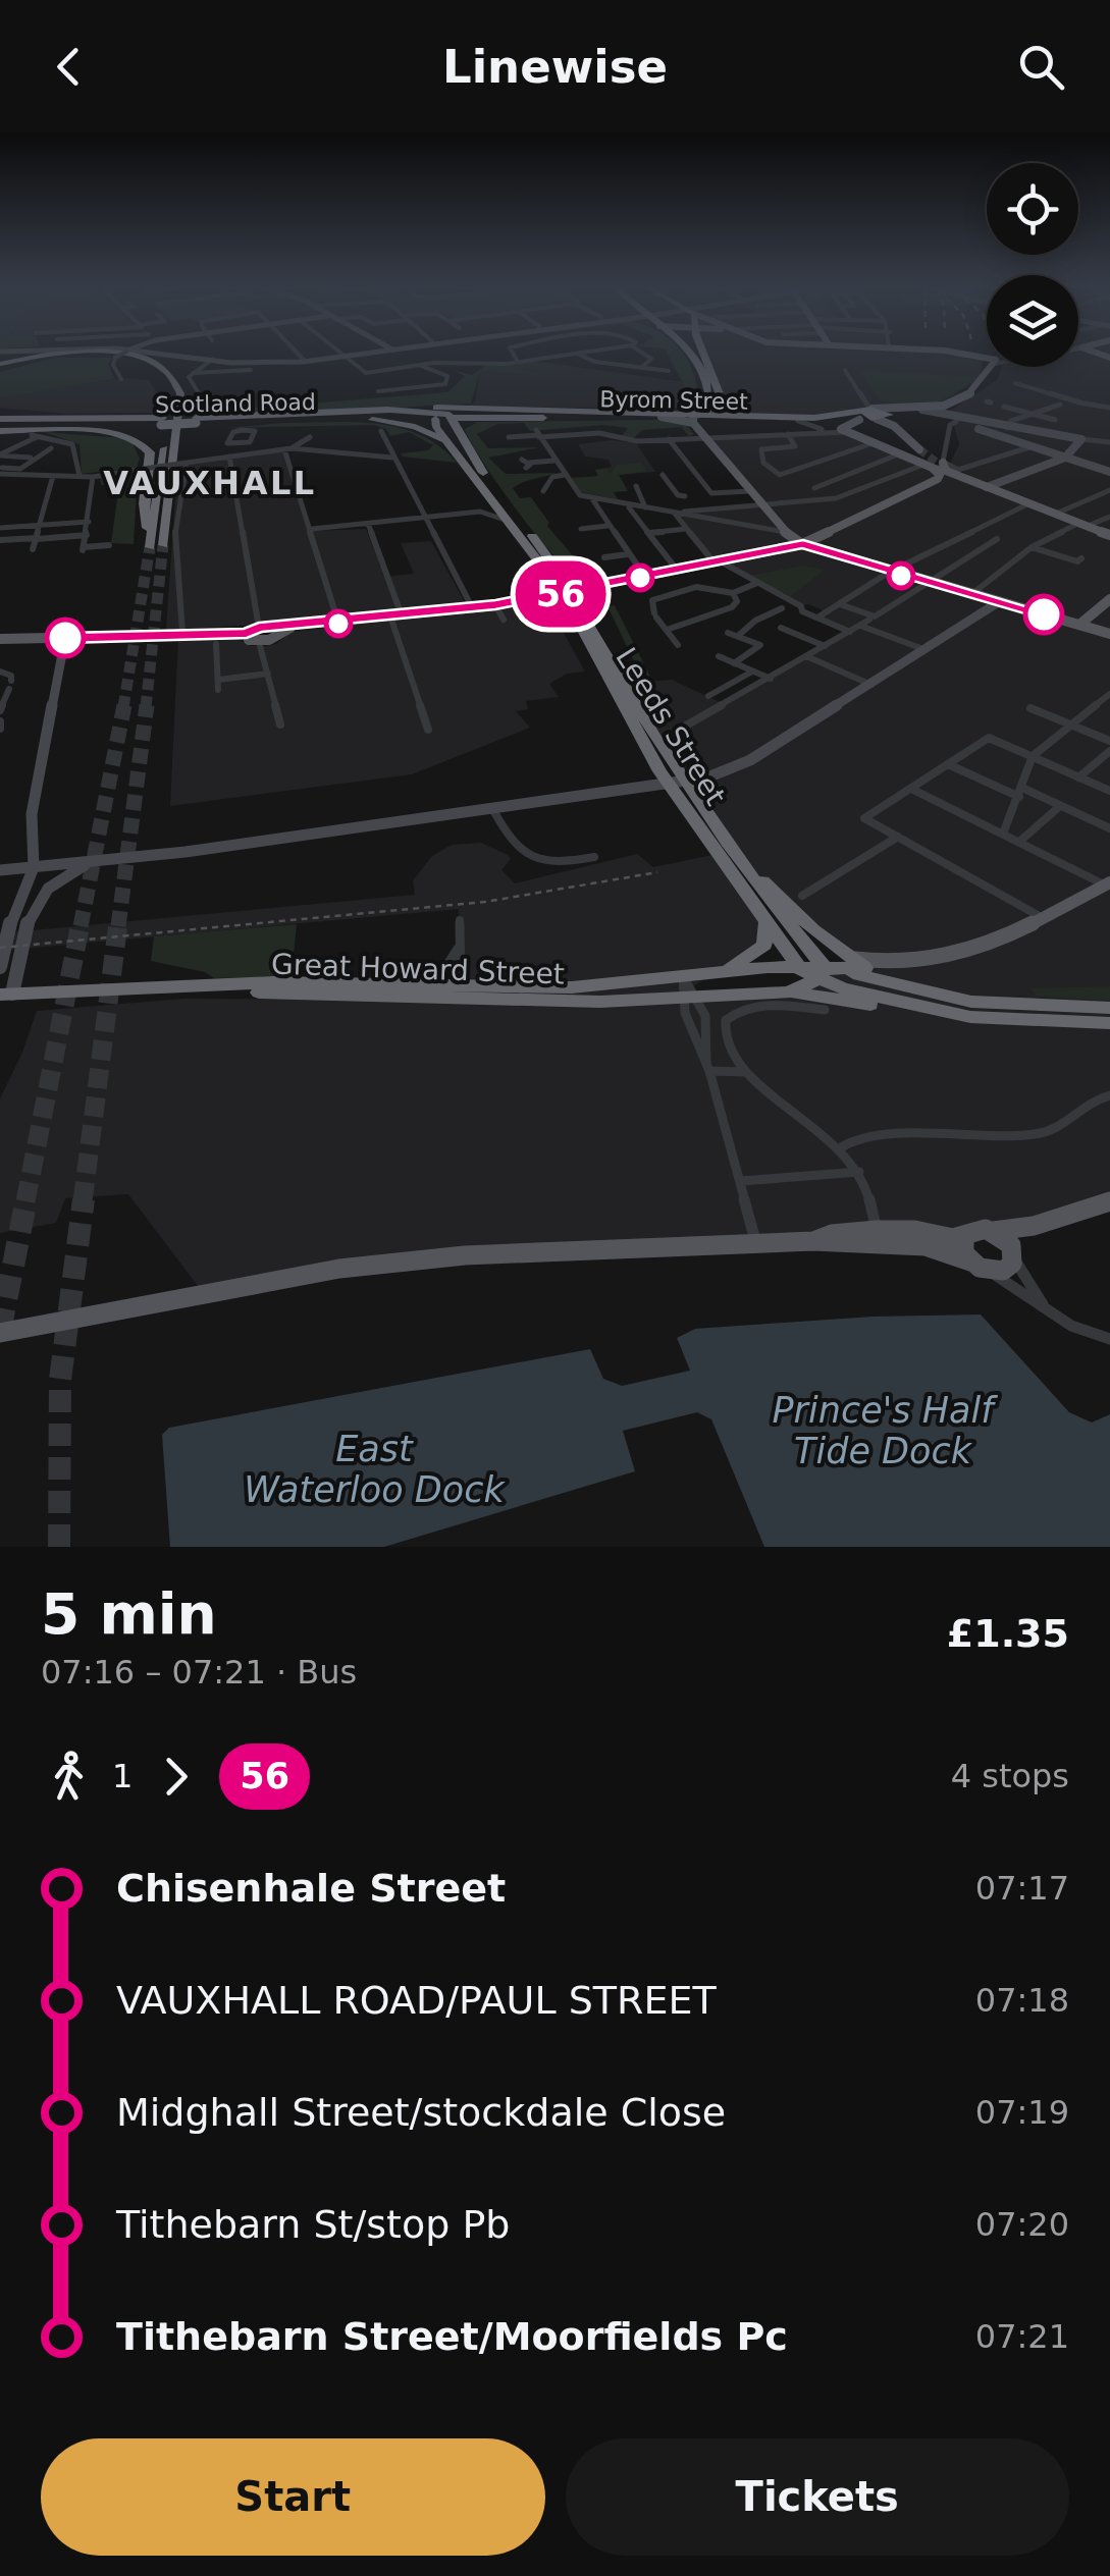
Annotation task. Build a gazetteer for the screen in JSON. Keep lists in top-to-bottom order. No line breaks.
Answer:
{"streets":{"highway":["Byrom Street","Scotland Road","Leeds Street","Great Howard Street"]},"crossings":[["Byrom Street","Scotland Road"],["Scotland Road","Leeds Street"],["Leeds Street","Great Howard Street"]],"districts":["VAUXHALL"],"water":["Prince's Half Tide Dock","East Waterloo Dock"],"lines":["bus line 56"],"page":{"header":"Linewise","on_map":"56","heading":["5 min","07:16 – 07:21 · Bus","£1.35"],"legs":["1","56","4 stops"],"list":[{"name":"Chisenhale Street","value":"07:17"},{"name":"VAUXHALL ROAD/PAUL STREET","value":"07:18"},{"name":"Midghall Street/stockdale Close","value":"07:19"},{"name":"Tithebarn St/stop Pb","value":"07:20"},{"name":"Tithebarn Street/Moorfields Pc","value":"07:21"}],"buttons":["Start","Tickets"]}}
